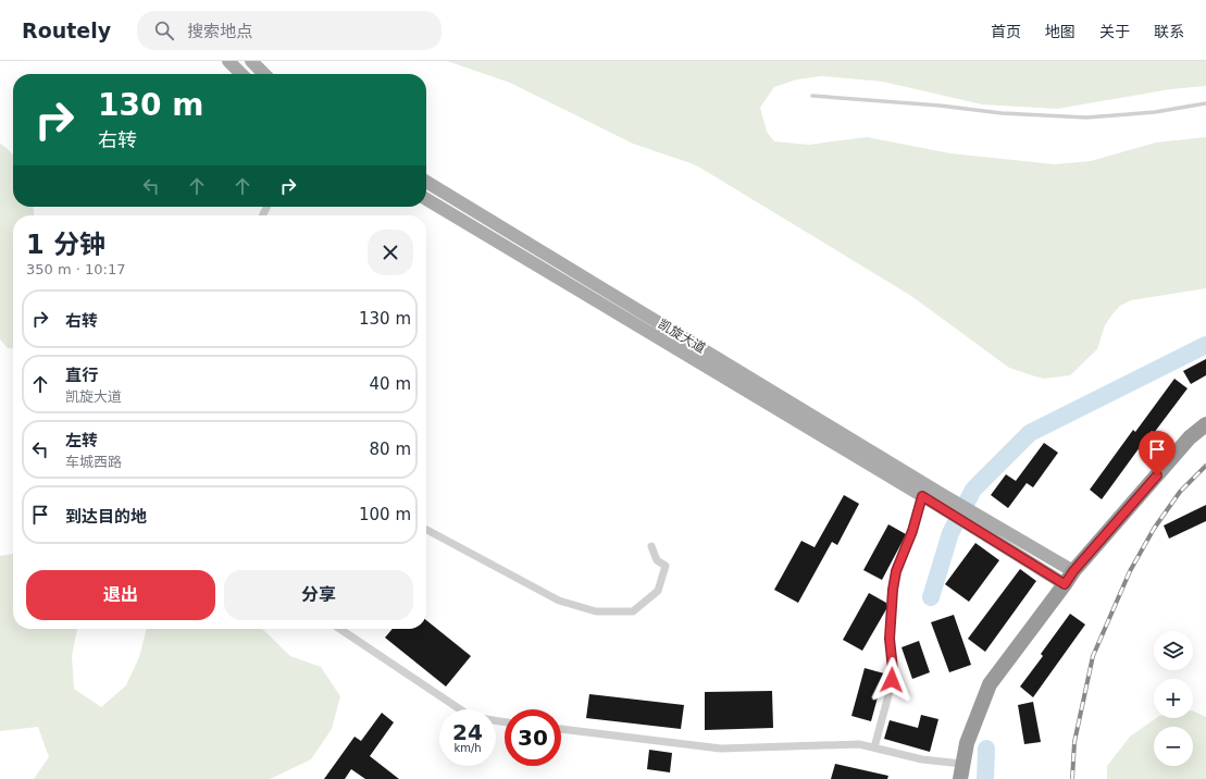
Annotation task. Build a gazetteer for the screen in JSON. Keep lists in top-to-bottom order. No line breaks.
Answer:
{"streets":{"main road":["凯旋大道"]},"page":{"header":"Routely","search":"搜索地点","nav":["首页","地图","关于","联系"],"turn":["130 m","右转"],"heading":["1 分钟","350 m · 10:17"],"list":[{"name":"右转","value":"130 m"},{"name":"直行","note":"凯旋大道","value":"40 m"},{"name":"左转","note":"车城西路","value":"80 m"},{"name":"到达目的地","value":"100 m"}],"buttons":["退出","分享"],"map_buttons":["+","−"],"speed":"24 km/h","limit":"30"}}
